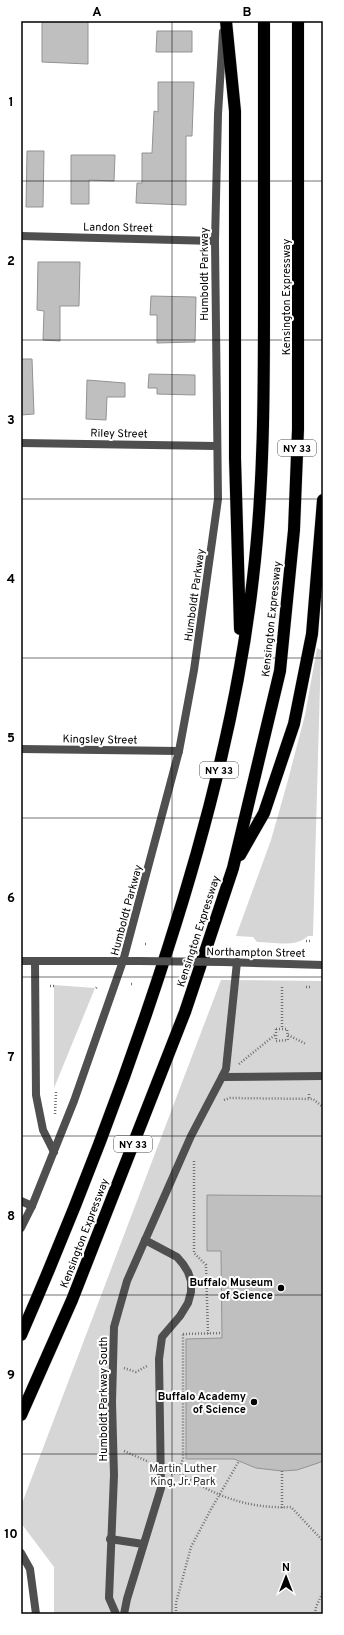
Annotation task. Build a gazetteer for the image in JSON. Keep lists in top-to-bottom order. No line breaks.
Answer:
{"streets":{"highway":["Kensington Expressway","NY 33"],"street":["Landon Street","Humboldt Parkway","Riley Street","Kingsley Street","Northampton Street","Humboldt Parkway South"]},"crossings":[["Landon Street","Humboldt Parkway"],["Humboldt Parkway","Riley Street"],["Humboldt Parkway","Kingsley Street"],["Humboldt Parkway","Northampton Street"],["Northampton Street","Humboldt Parkway South"]],"parks":["Martin Luther King, Jr. Park"],"places":["Buffalo Museum of Science","Buffalo Academy of Science"],"north":"top","grid":{"columns":["A","B"],"rows":["1","2","3","4","5","6","7","8","9","10"]}}
